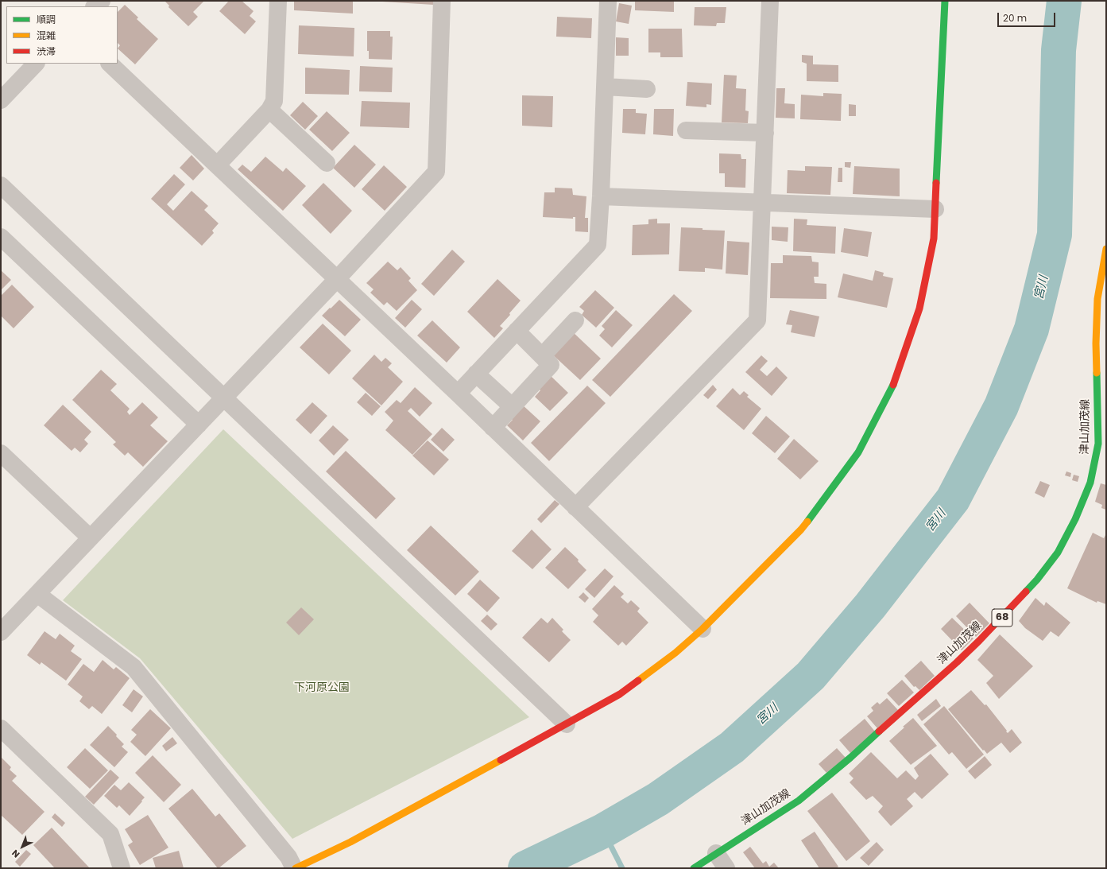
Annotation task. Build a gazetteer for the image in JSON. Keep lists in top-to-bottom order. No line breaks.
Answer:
{"streets":{"street":["津山加茂線","68"]},"water":["宮川"],"parks":["下河原公園"],"legend":["順調","混雑","渋滞"],"scale_bar":"20 m","north":"bottom left"}
